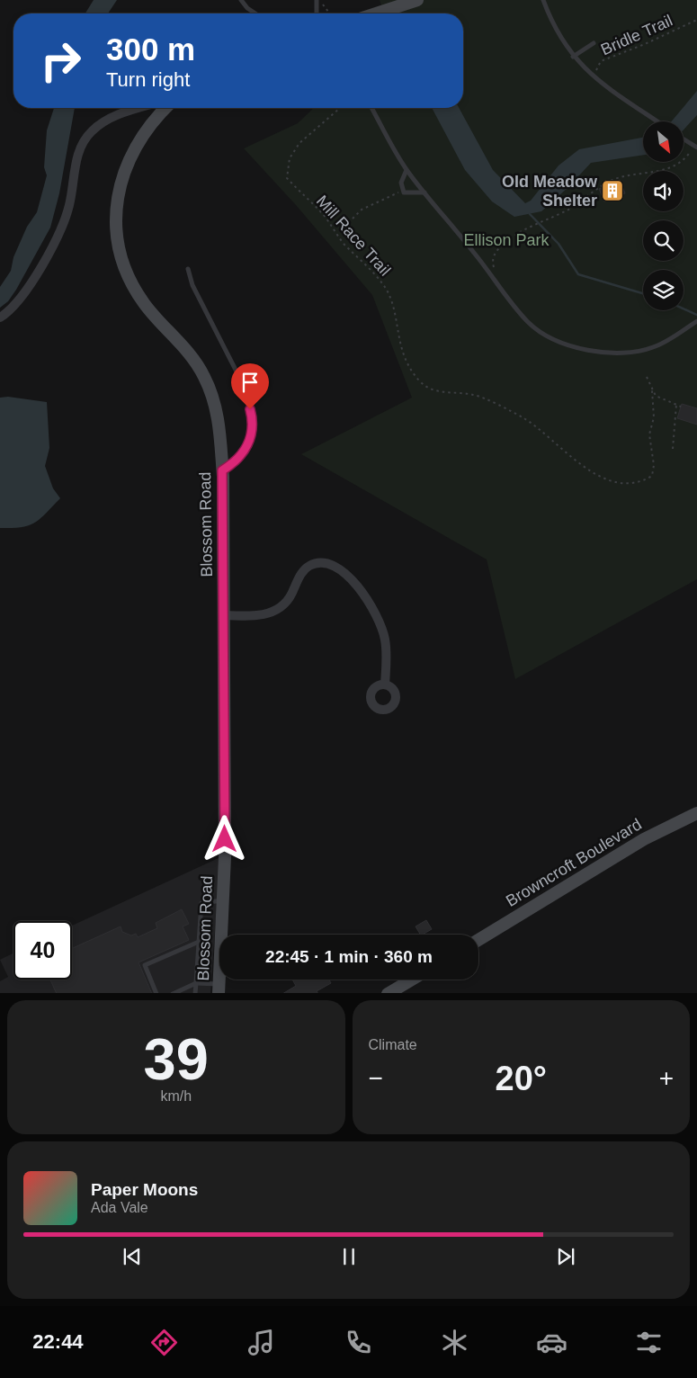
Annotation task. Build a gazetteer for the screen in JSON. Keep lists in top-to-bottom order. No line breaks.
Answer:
{"streets":{"street":["Blossom Road","Browncroft Boulevard"],"path":["Bridle Trail","Mill Race Trail"]},"parks":["Ellison Park"],"places":{"building":["Old Meadow Shelter"]},"north":"bottom right","page":{"turn":["300 m","Turn right"],"limit":"40","trip":"22:45 · 1 min · 360 m","tile":[["39","km/h"],"Climate"],"heat":["−","20°","+"],"song":["Paper Moons","Ada Vale"],"tabs":"22:44"}}
